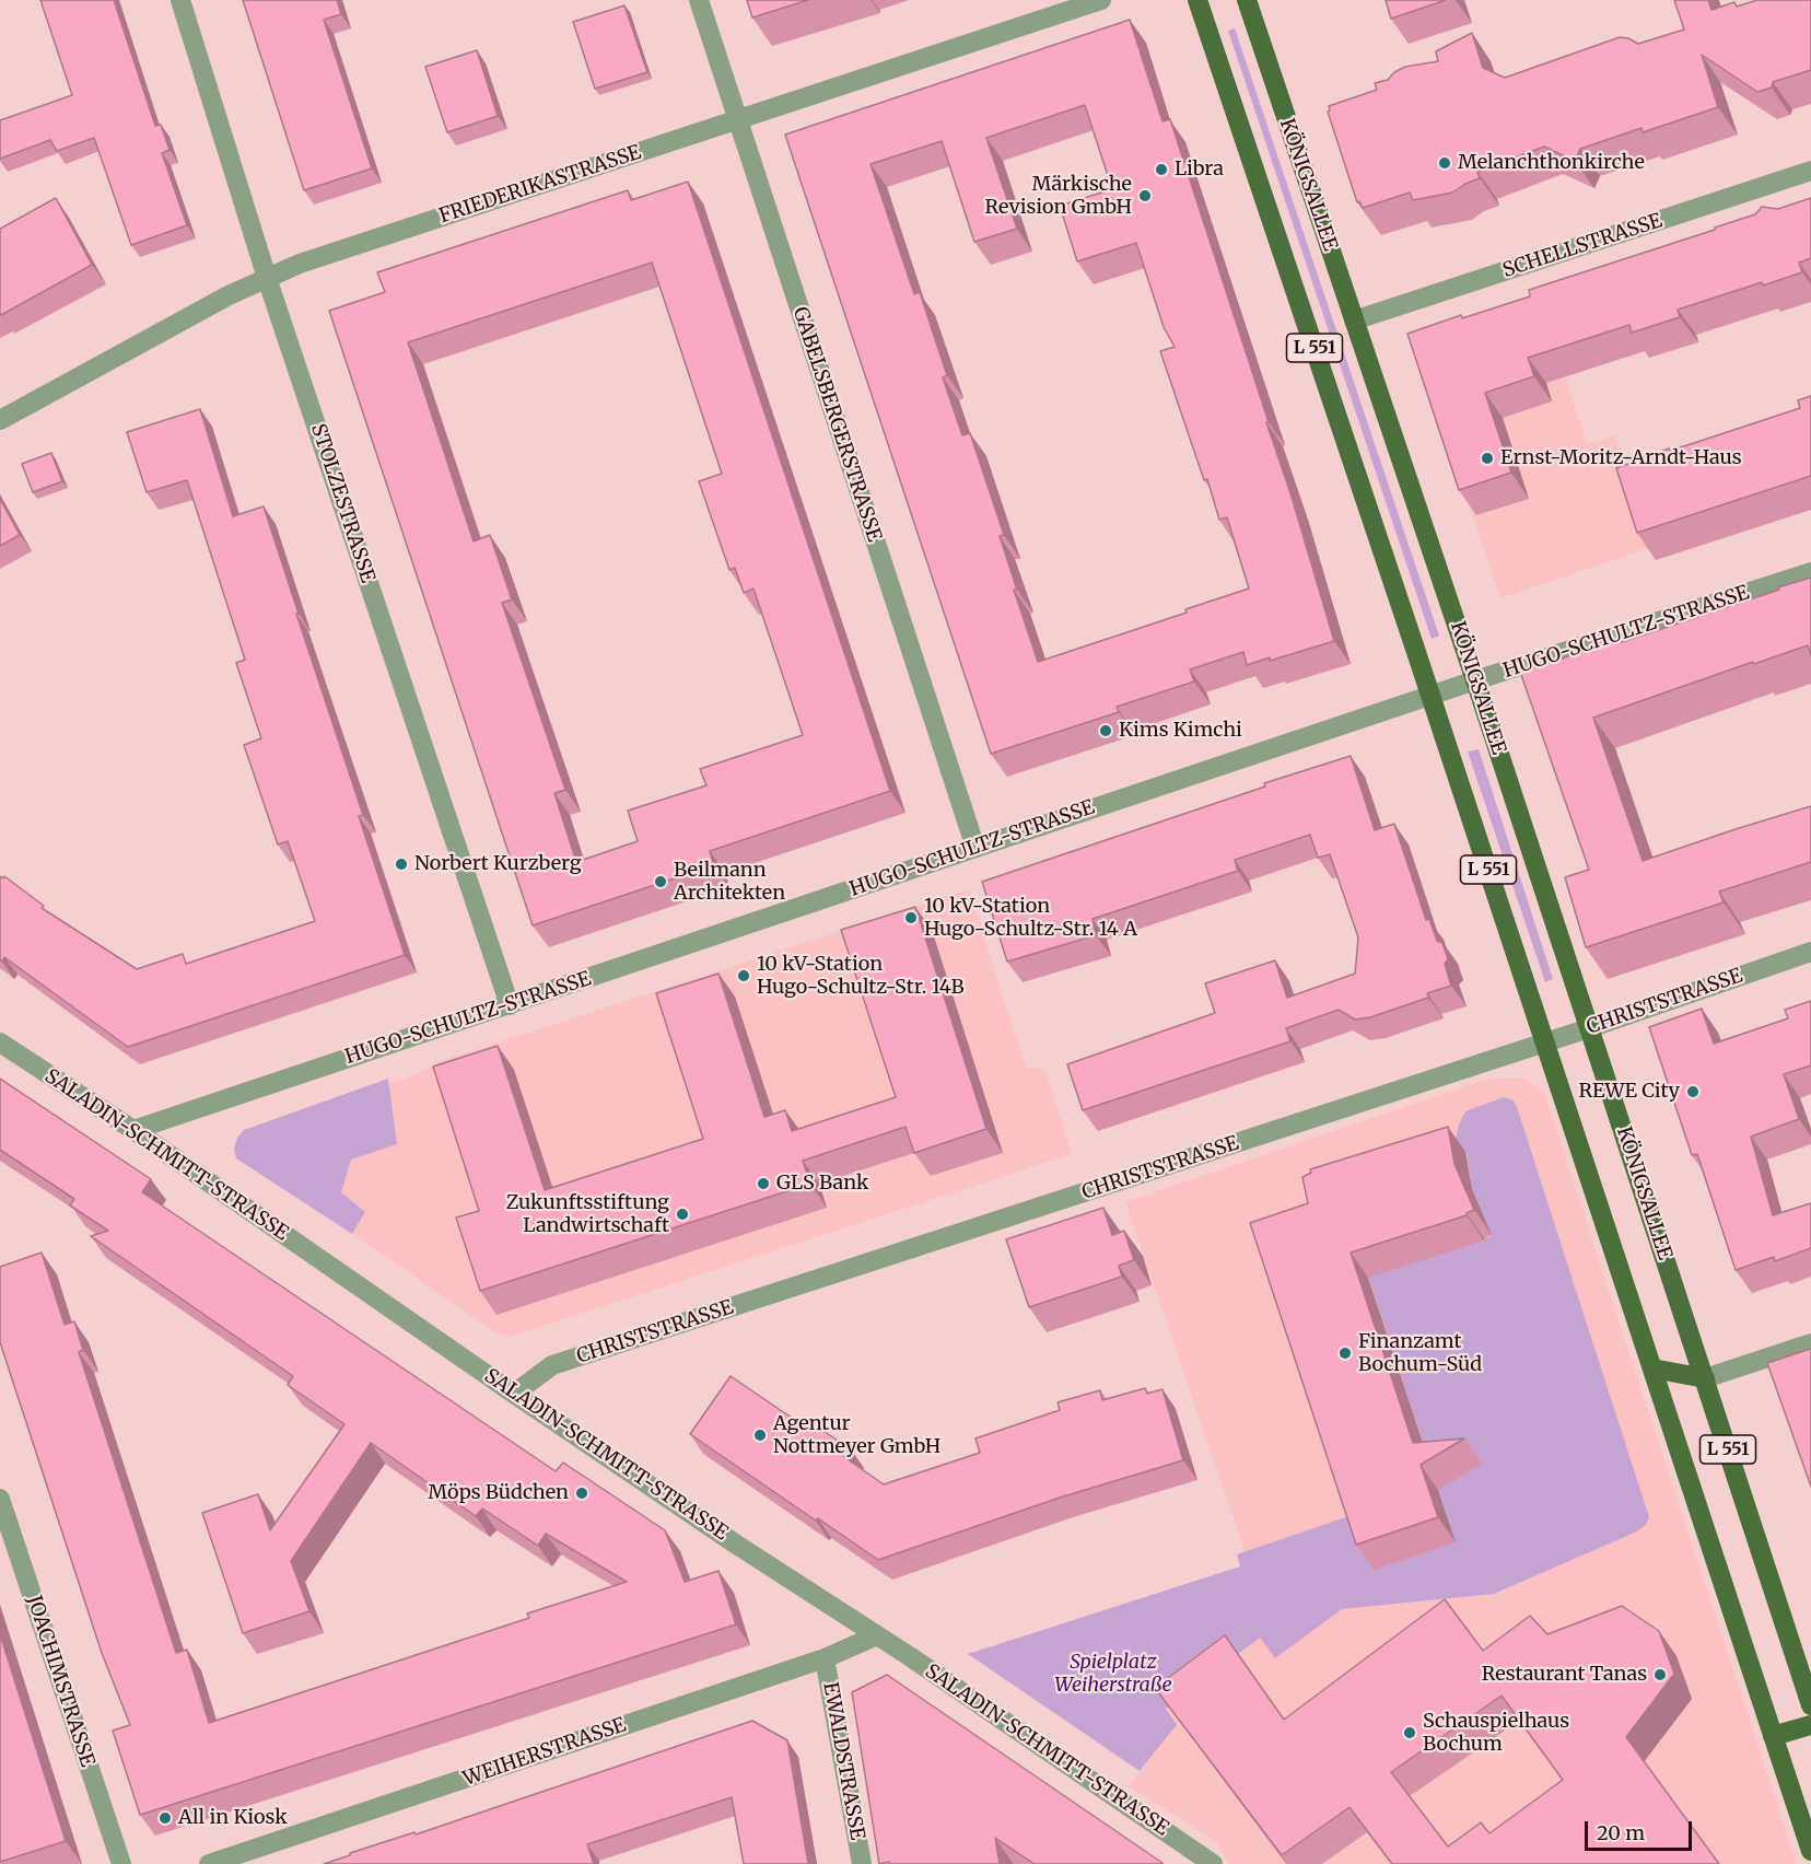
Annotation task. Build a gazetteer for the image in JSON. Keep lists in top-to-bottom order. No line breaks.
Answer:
{"streets":{"main road":["KÖNIGSALLEE","L 551"],"street":["FRIEDERIKASTRASSE","SCHELLSTRASSE","GABELSBERGERSTRASSE","STOLZESTRASSE","HUGO-SCHULTZ-STRASSE","CHRISTSTRASSE","SALADIN-SCHMITT-STRASSE","JOACHIMSTRASSE","WEIHERSTRASSE","EWALDSTRASSE"]},"crossings":[["FRIEDERIKASTRASSE","GABELSBERGERSTRASSE"],["FRIEDERIKASTRASSE","STOLZESTRASSE"],["KÖNIGSALLEE","SCHELLSTRASSE"],["KÖNIGSALLEE","HUGO-SCHULTZ-STRASSE"],["KÖNIGSALLEE","CHRISTSTRASSE"],["L 551","HUGO-SCHULTZ-STRASSE"],["L 551","CHRISTSTRASSE"],["GABELSBERGERSTRASSE","HUGO-SCHULTZ-STRASSE"],["STOLZESTRASSE","HUGO-SCHULTZ-STRASSE"],["HUGO-SCHULTZ-STRASSE","SALADIN-SCHMITT-STRASSE"],["CHRISTSTRASSE","SALADIN-SCHMITT-STRASSE"],["SALADIN-SCHMITT-STRASSE","WEIHERSTRASSE"],["WEIHERSTRASSE","EWALDSTRASSE"]],"parks":["Spielplatz Weiherstraße"],"places":["Melanchthonkirche","Libra","Märkische Revision GmbH","Ernst-Moritz-Arndt-Haus","Kims Kimchi","Norbert Kurzberg","Beilmann Architekten","10 kV-Station Hugo-Schultz-Str. 14 A","10 kV-Station Hugo-Schultz-Str. 14B","REWE City","GLS Bank","Zukunftsstiftung Landwirtschaft","Finanzamt Bochum-Süd","Agentur Nottmeyer GmbH","Möps Büdchen","Restaurant Tanas","Schauspielhaus Bochum","All in Kiosk"],"scale_bar":"20 m"}
